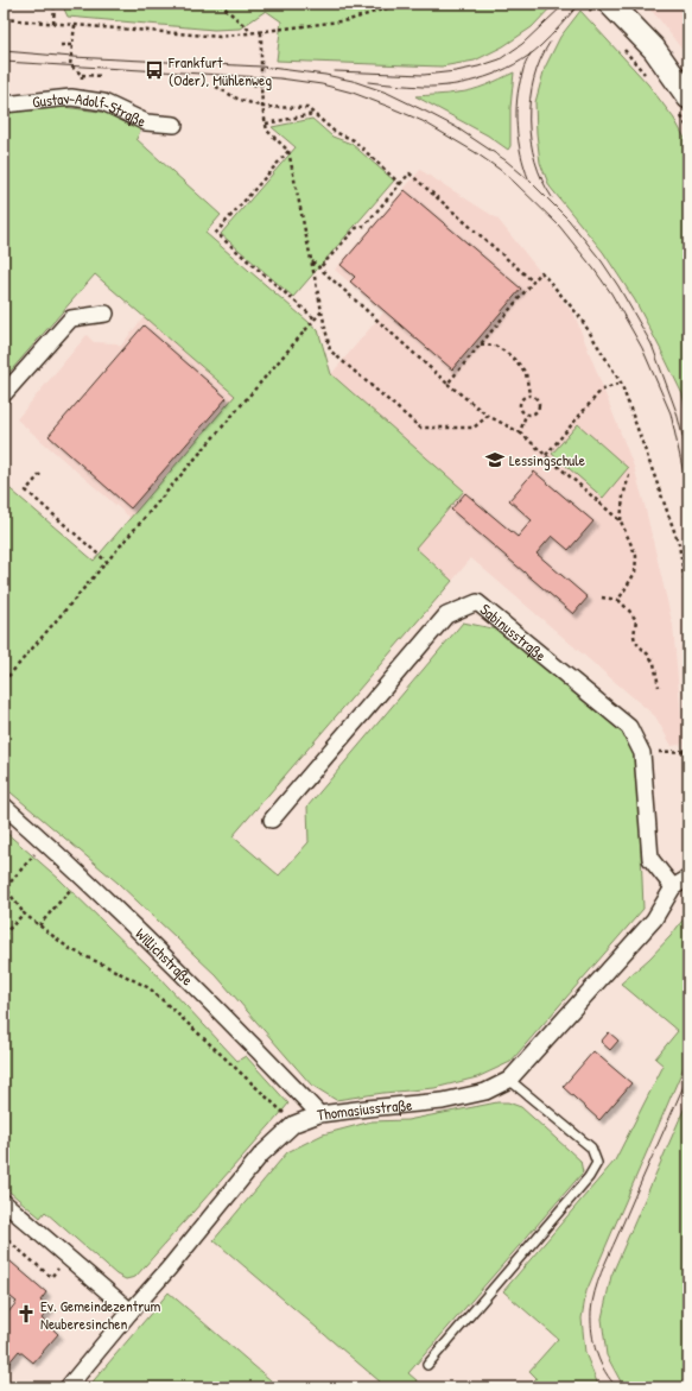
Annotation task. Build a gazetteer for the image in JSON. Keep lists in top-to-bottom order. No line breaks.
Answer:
{"streets":{"street":["Gustav-Adolf-Straße","Sabinusstraße","Willichstraße","Thomasiusstraße"]},"crossings":[["Sabinusstraße","Thomasiusstraße"],["Willichstraße","Thomasiusstraße"]],"places":{"bus stop":["Frankfurt (Oder), Mühlenweg"],"school or university":["Lessingschule"],"church":["Ev. Gemeindezentrum Neuberesinchen"]}}
